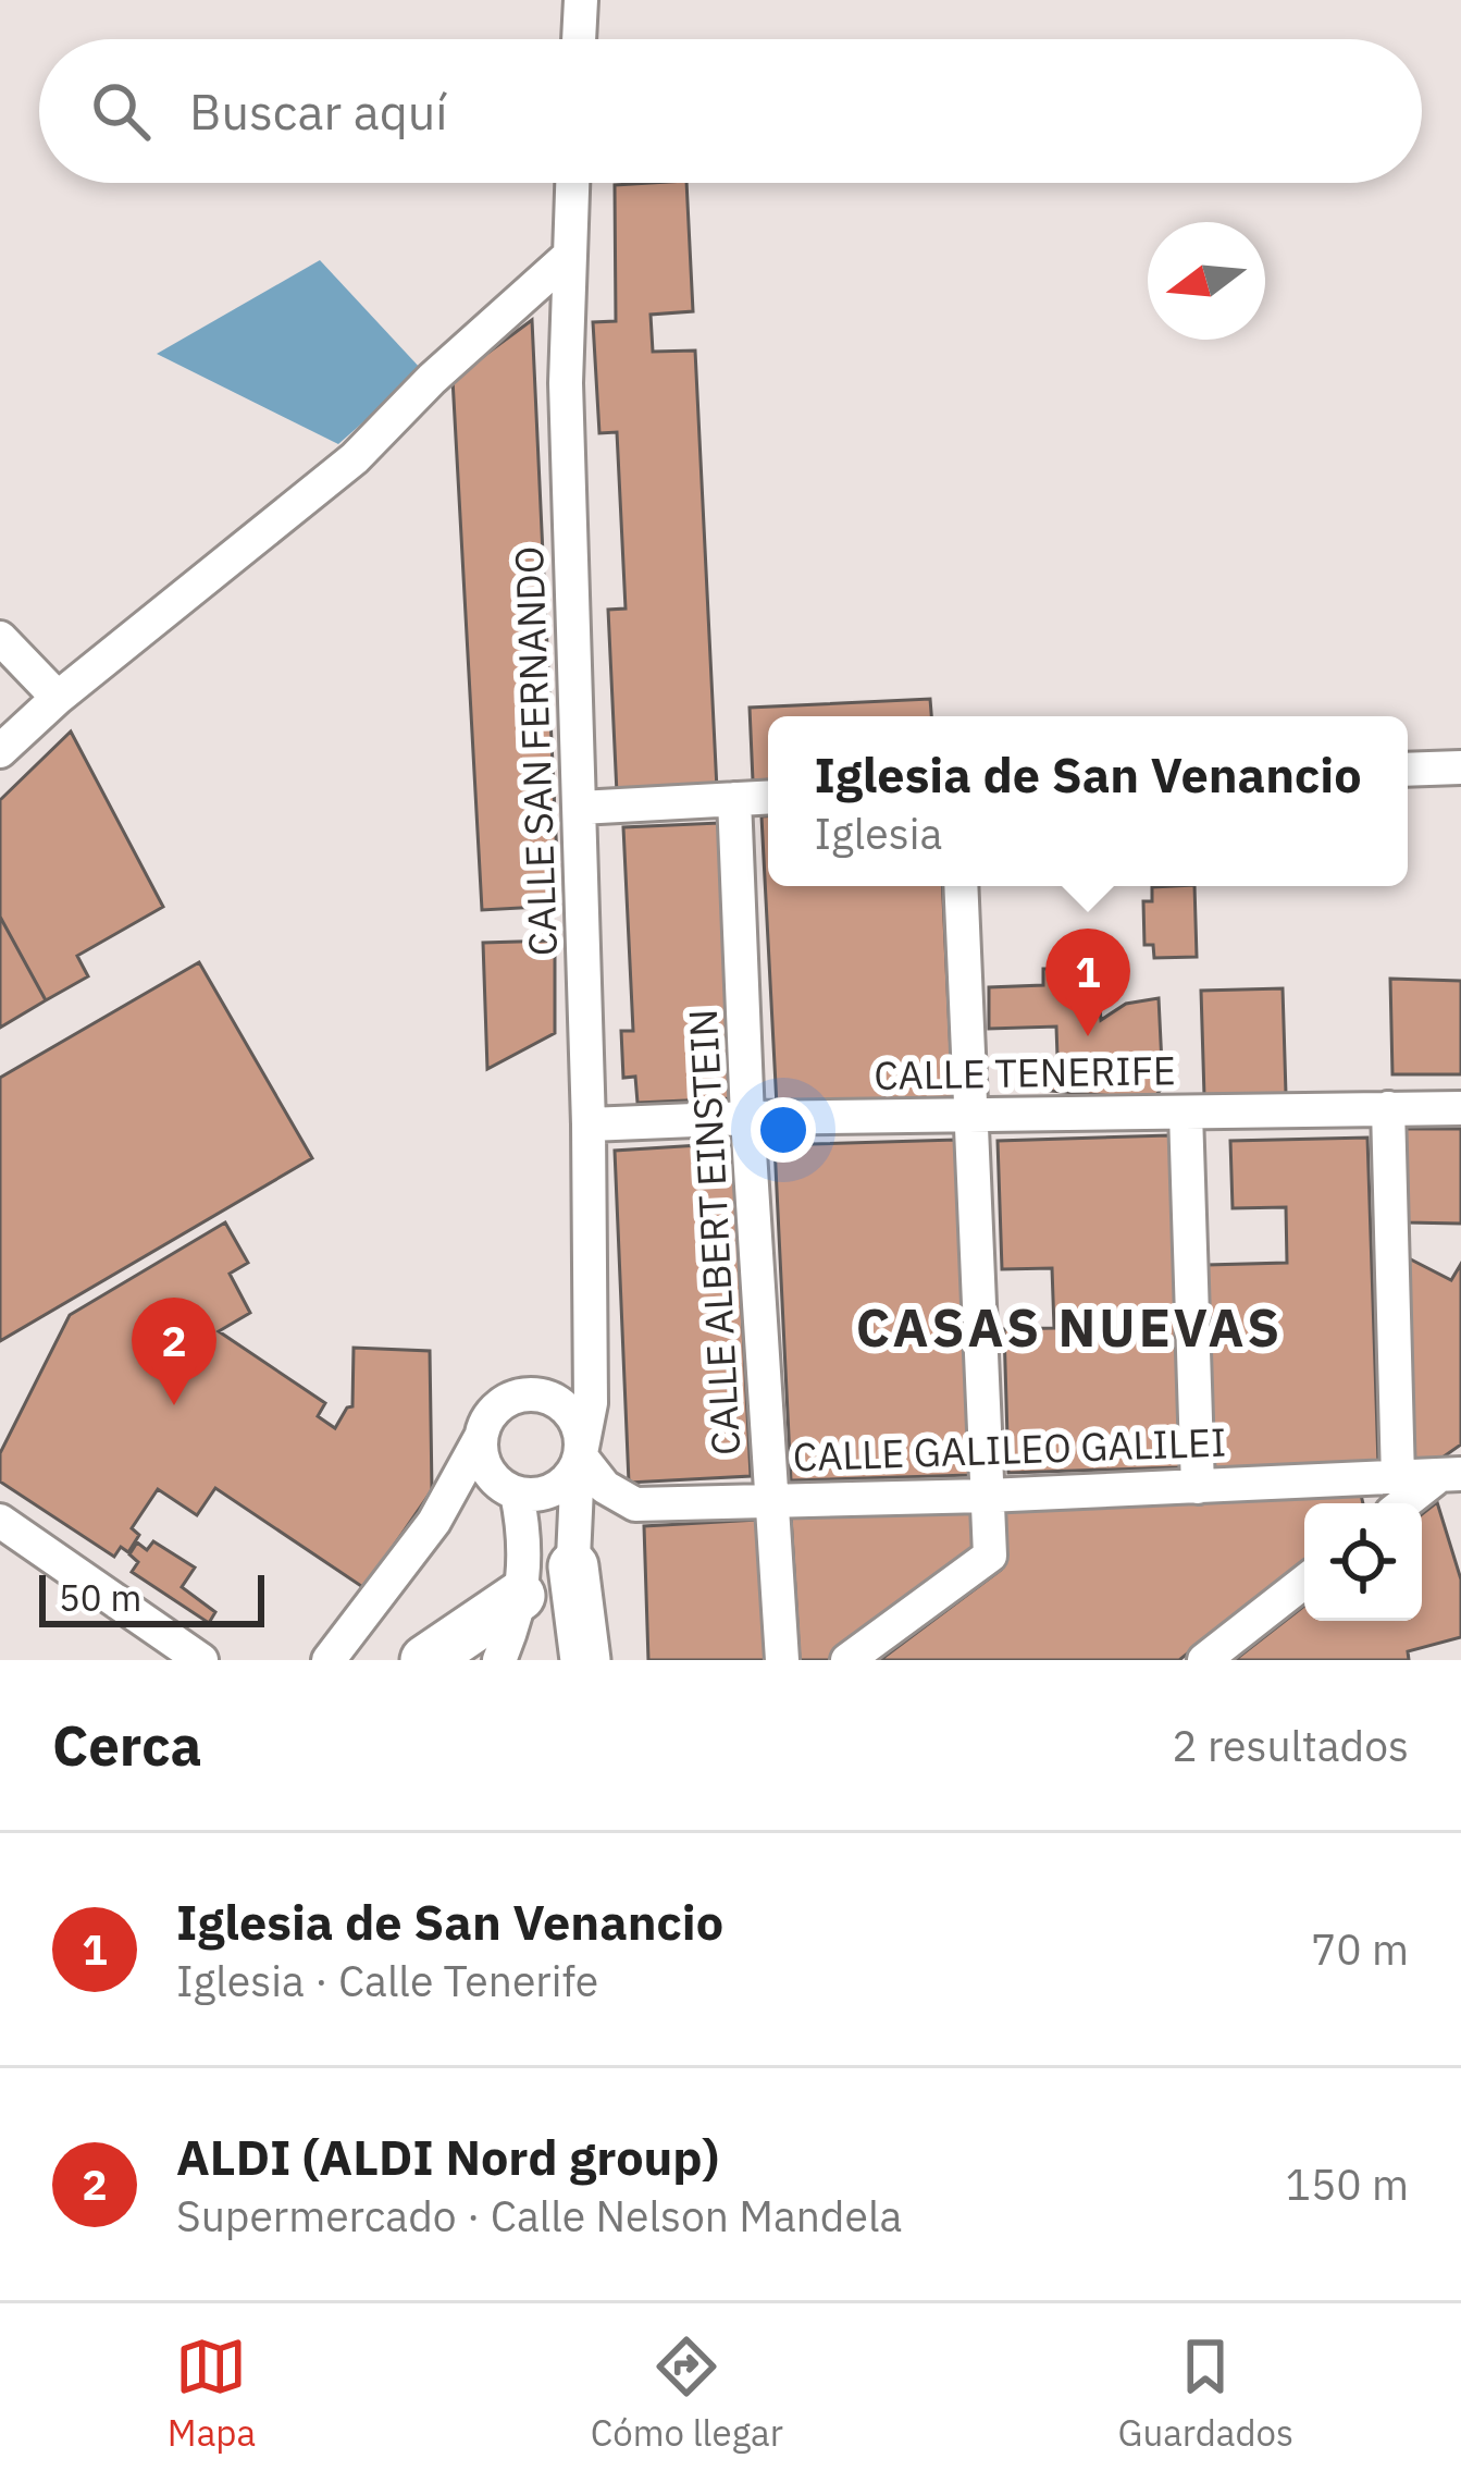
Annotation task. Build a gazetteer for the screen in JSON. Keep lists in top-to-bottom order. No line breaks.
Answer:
{"streets":{"street":["CALLE SAN FERNANDO","CALLE TENERIFE","CALLE ALBERT EINSTEIN","CALLE GALILEO GALILEI"]},"crossings":[["CALLE SAN FERNANDO","CALLE TENERIFE"],["CALLE SAN FERNANDO","CALLE GALILEO GALILEI"],["CALLE TENERIFE","CALLE ALBERT EINSTEIN"],["CALLE ALBERT EINSTEIN","CALLE GALILEO GALILEI"]],"districts":["CASAS NUEVAS"],"scale_bar":"50 m","north":"left","page":{"search":"Buscar aquí","popup":["Iglesia de San Venancio","Iglesia"],"pins":["1","2"],"scale":"50 m","heading":["Cerca","2 resultados"],"list":[{"mark":"1","name":"Iglesia de San Venancio","note":"Iglesia · Calle Tenerife","value":"70 m"},{"mark":"2","name":"ALDI (ALDI Nord group)","note":"Supermercado · Calle Nelson Mandela","value":"150 m"}],"nav":["Mapa","Cómo llegar","Guardados"]}}
